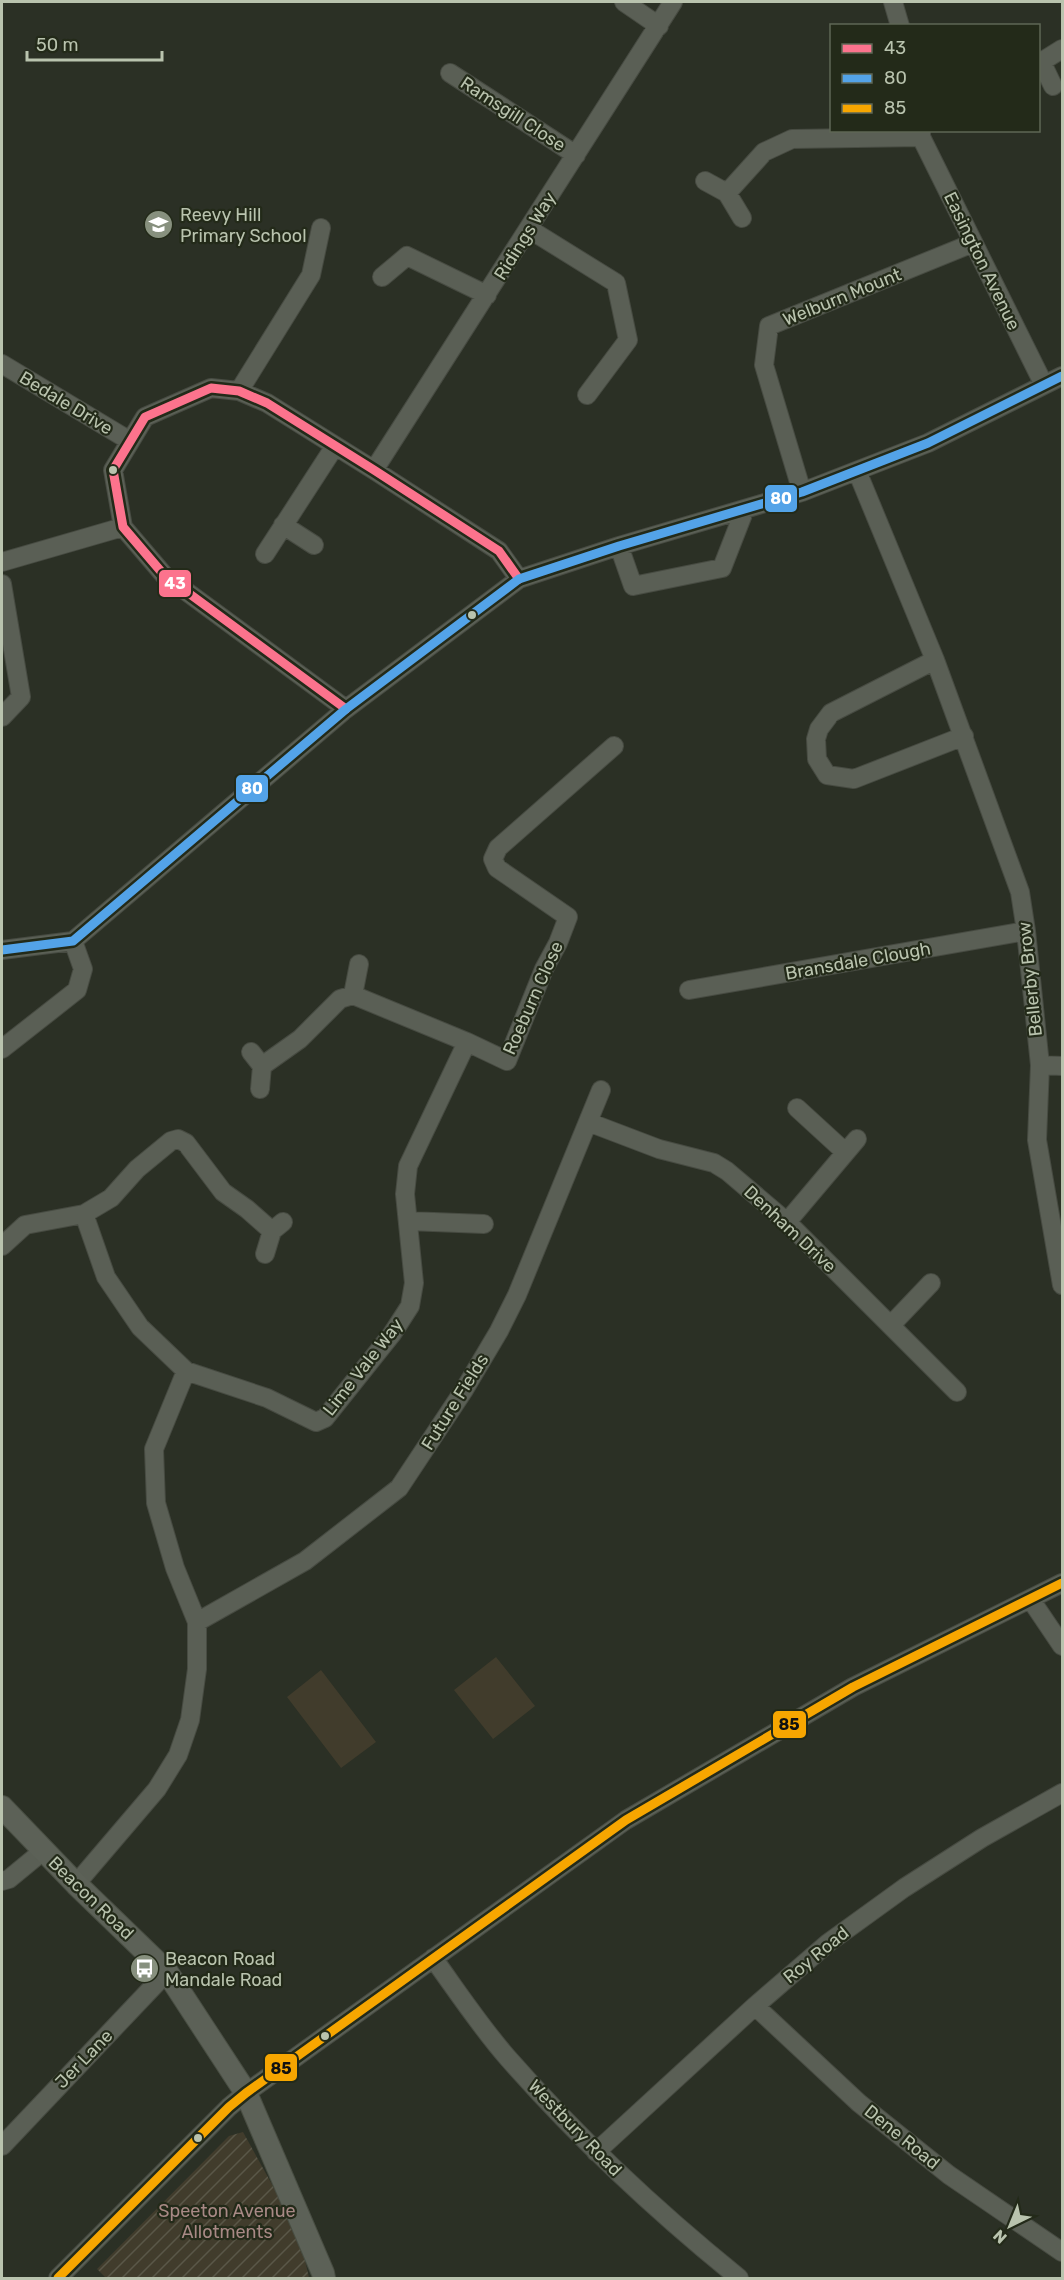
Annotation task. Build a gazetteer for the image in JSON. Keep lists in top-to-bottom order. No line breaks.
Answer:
{"streets":{"main road":["Beacon Road"],"street":["Ramsgill Close","Ridings Way","Easington Avenue","Welburn Mount","Bedale Drive","Bransdale Clough","Bellerby Brow","Roeburn Close","Denham Drive","Lime Vale Way","Future Fields","Roy Road","Jer Lane","Westbury Road","Dene Road"]},"crossings":[["Ramsgill Close","Ridings Way"],["Easington Avenue","Welburn Mount"],["Bransdale Clough","Bellerby Brow"],["Roeburn Close","Lime Vale Way"],["Denham Drive","Future Fields"],["Beacon Road","Jer Lane"],["Roy Road","Westbury Road"],["Roy Road","Dene Road"]],"parks":["Speeton Avenue Allotments"],"places":{"school or university":["Reevy Hill Primary School"],"bus stop":["Beacon Road Mandale Road"]},"lines":["transit line 80","transit line 43","transit line 85"],"legend":["43","80","85"],"scale_bar":"50 m","north":"bottom left"}
